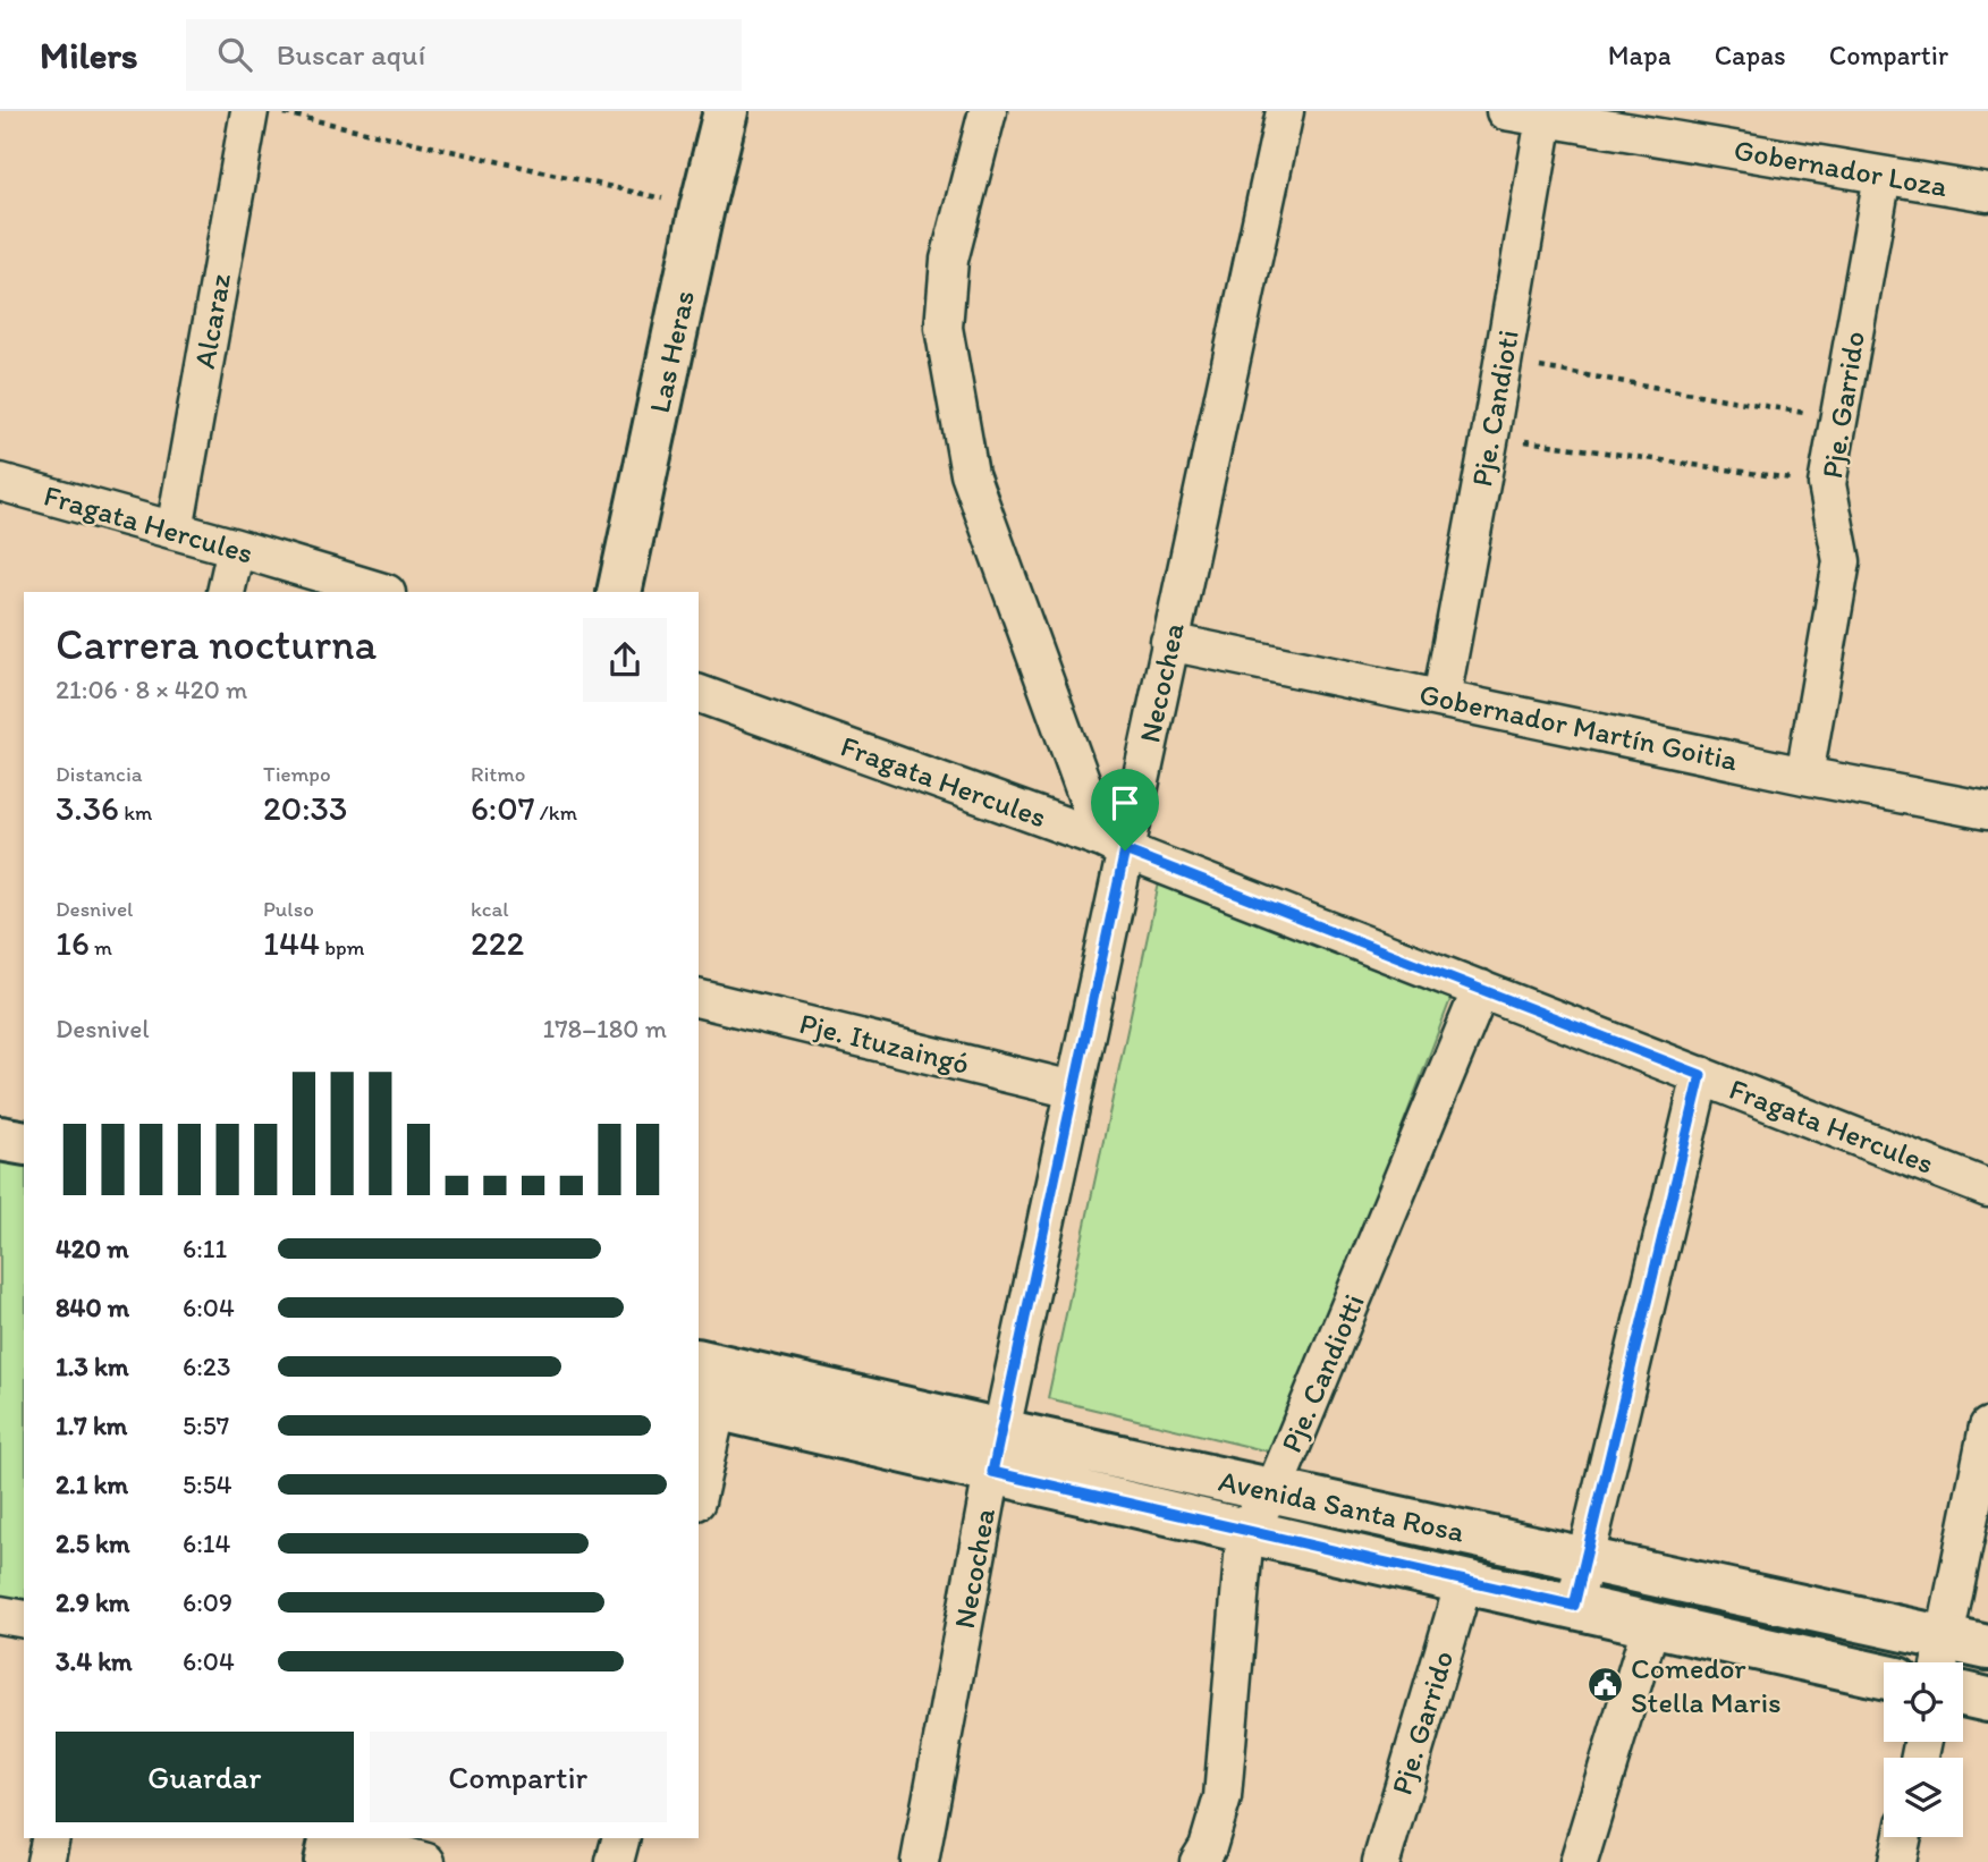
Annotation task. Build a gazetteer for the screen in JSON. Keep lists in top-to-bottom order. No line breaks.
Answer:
{"streets":{"main road":["Las Heras","Avenida Santa Rosa"],"street":["Gobernador Loza","Alcaraz","Pje. Garrido","Pje. Candioti","Fragata Hercules","Necochea","Gobernador Martín Goitia","Pje. Ituzaingó","Pje. Candiotti"]},"crossings":[["Gobernador Loza","Pje. Garrido"],["Gobernador Loza","Pje. Candioti"],["Alcaraz","Fragata Hercules"],["Pje. Garrido","Gobernador Martín Goitia"],["Pje. Garrido","Avenida Santa Rosa"],["Pje. Candioti","Gobernador Martín Goitia"],["Fragata Hercules","Necochea"],["Fragata Hercules","Pje. Candiotti"],["Necochea","Gobernador Martín Goitia"],["Necochea","Pje. Ituzaingó"],["Necochea","Avenida Santa Rosa"],["Pje. Candiotti","Avenida Santa Rosa"]],"places":{"public building":["Comedor Stella Maris"]},"page":{"header":"Milers","search":"Buscar aquí","nav":["Mapa","Capas","Compartir"],"heading":["Carrera nocturna","21:06 · 8 × 420 m"],"stats":[["Distancia","3.36 km"],["Tiempo","20:33"],["Ritmo","6:07 /km"],["Desnivel","16 m"],["Pulso","144 bpm"],["kcal","222"]],"chart":["Desnivel","178–180 m"],"list":[{"name":"420 m","note":"6:11"},{"name":"840 m","note":"6:04"},{"name":"1.3 km","note":"6:23"},{"name":"1.7 km","note":"5:57"},{"name":"2.1 km","note":"5:54"},{"name":"2.5 km","note":"6:14"},{"name":"2.9 km","note":"6:09"},{"name":"3.4 km","note":"6:04"}],"buttons":["Guardar","Compartir"]}}
